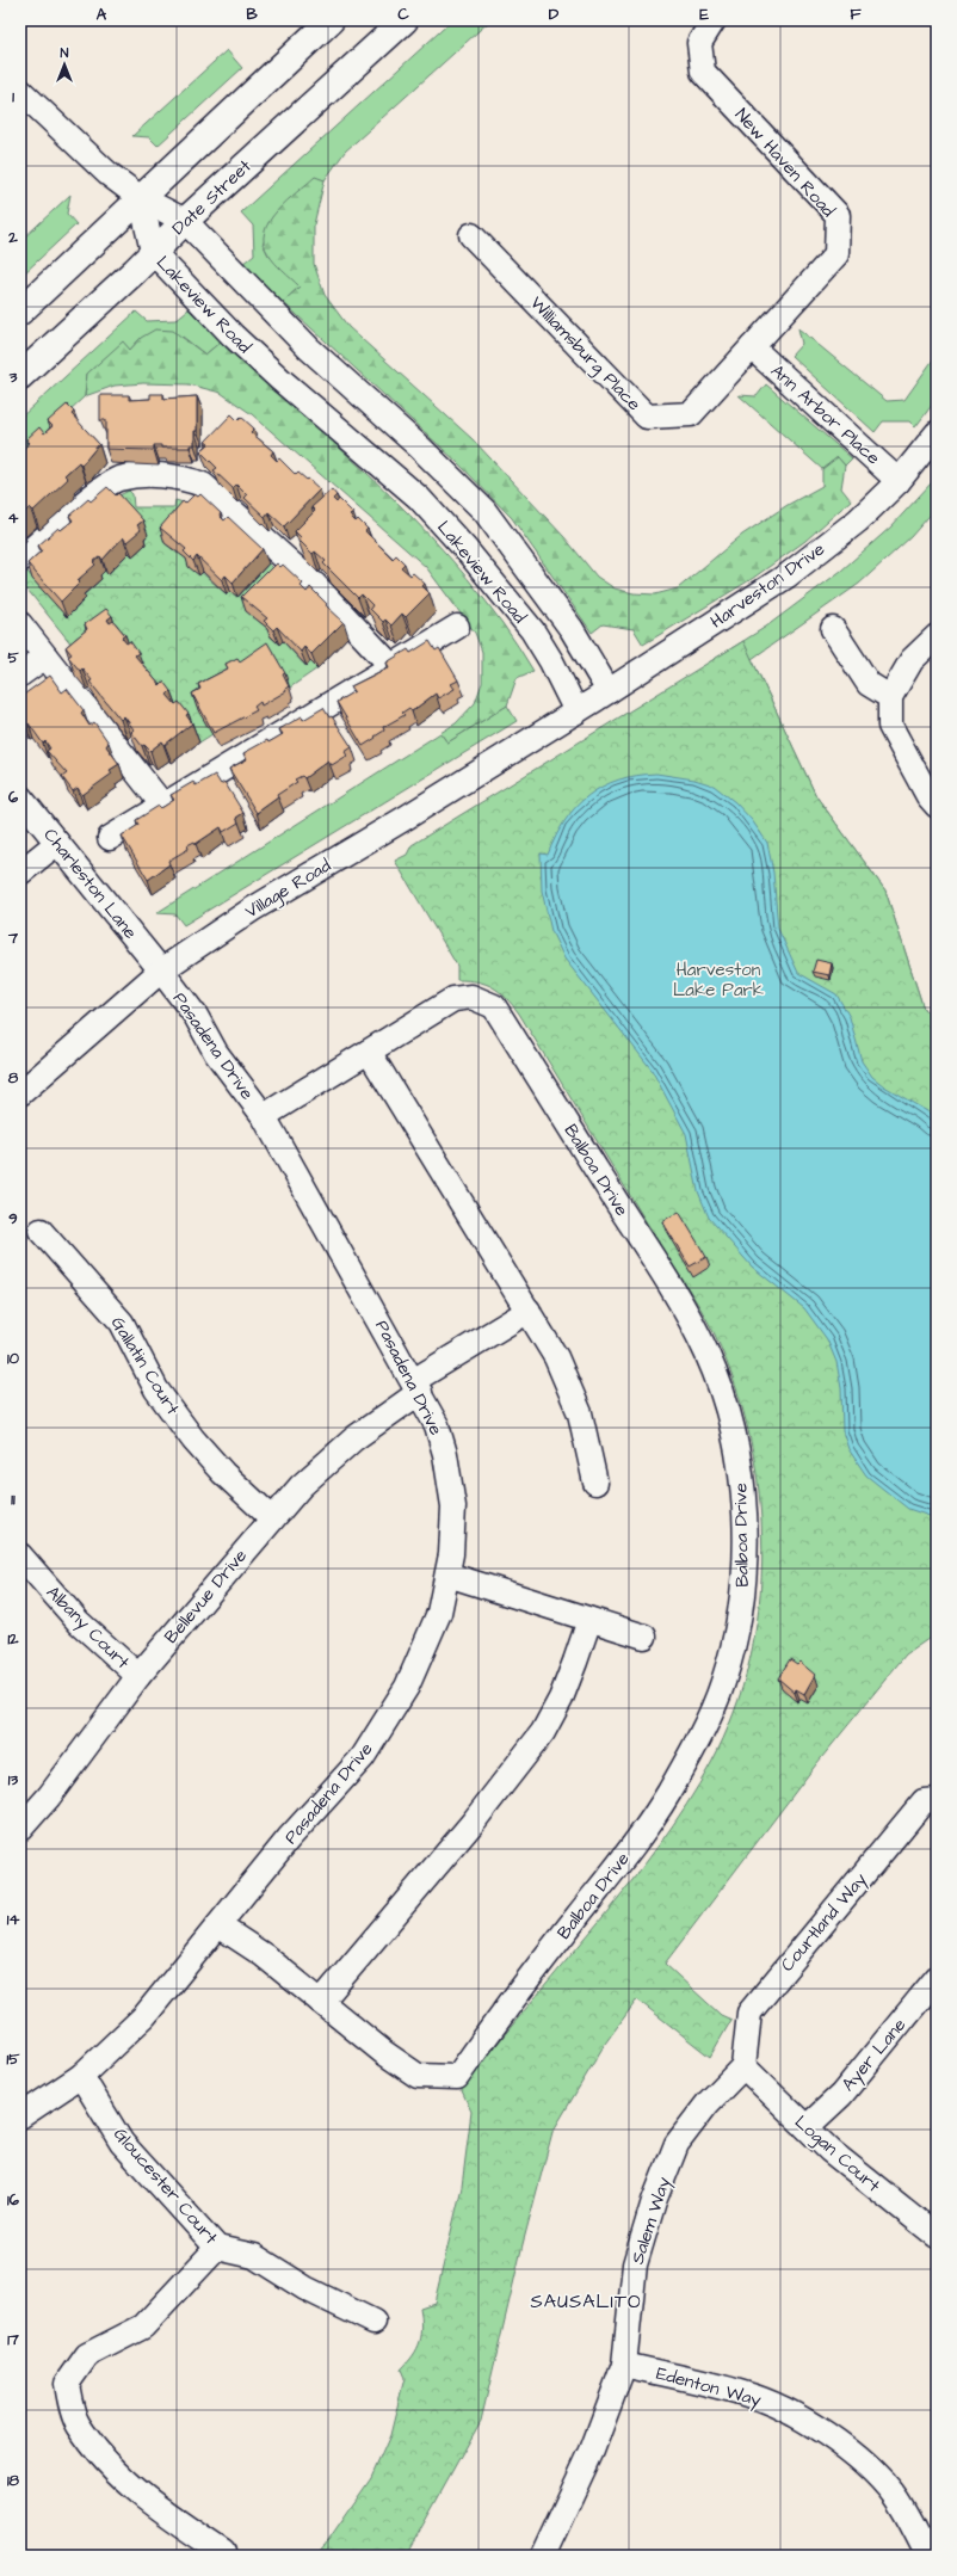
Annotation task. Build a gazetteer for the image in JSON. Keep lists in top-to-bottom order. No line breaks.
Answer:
{"streets":{"main road":["Date Street"],"street":["New Haven Road","Lakeview Road","Williamsburg Place","Ann Arbor Place","Harveston Drive","Charleston Lane","Village Road","Pasadena Drive","Balboa Drive","Gallatin Court","Bellevue Drive","Albany Court","Courtland Way","Ayer Lane","Logan Court","Gloucester Court","Salem Way","Edenton Way"]},"crossings":[["New Haven Road","Williamsburg Place"],["New Haven Road","Ann Arbor Place"],["Date Street","Lakeview Road"],["Lakeview Road","Harveston Drive"],["Lakeview Road","Village Road"],["Williamsburg Place","Ann Arbor Place"],["Ann Arbor Place","Harveston Drive"],["Harveston Drive","Village Road"],["Charleston Lane","Village Road"],["Charleston Lane","Pasadena Drive"],["Village Road","Pasadena Drive"],["Pasadena Drive","Balboa Drive"],["Pasadena Drive","Bellevue Drive"],["Pasadena Drive","Gloucester Court"],["Gallatin Court","Bellevue Drive"],["Bellevue Drive","Albany Court"],["Courtland Way","Logan Court"],["Courtland Way","Salem Way"],["Ayer Lane","Logan Court"],["Logan Court","Salem Way"],["Salem Way","Edenton Way"]],"districts":["SAUSALITO"],"parks":["Harveston Lake Park"],"north":"top","grid":{"columns":["A","B","C","D","E","F"],"rows":["1","2","3","4","5","6","7","8","9","10","11","12","13","14","15","16","17","18"]}}
